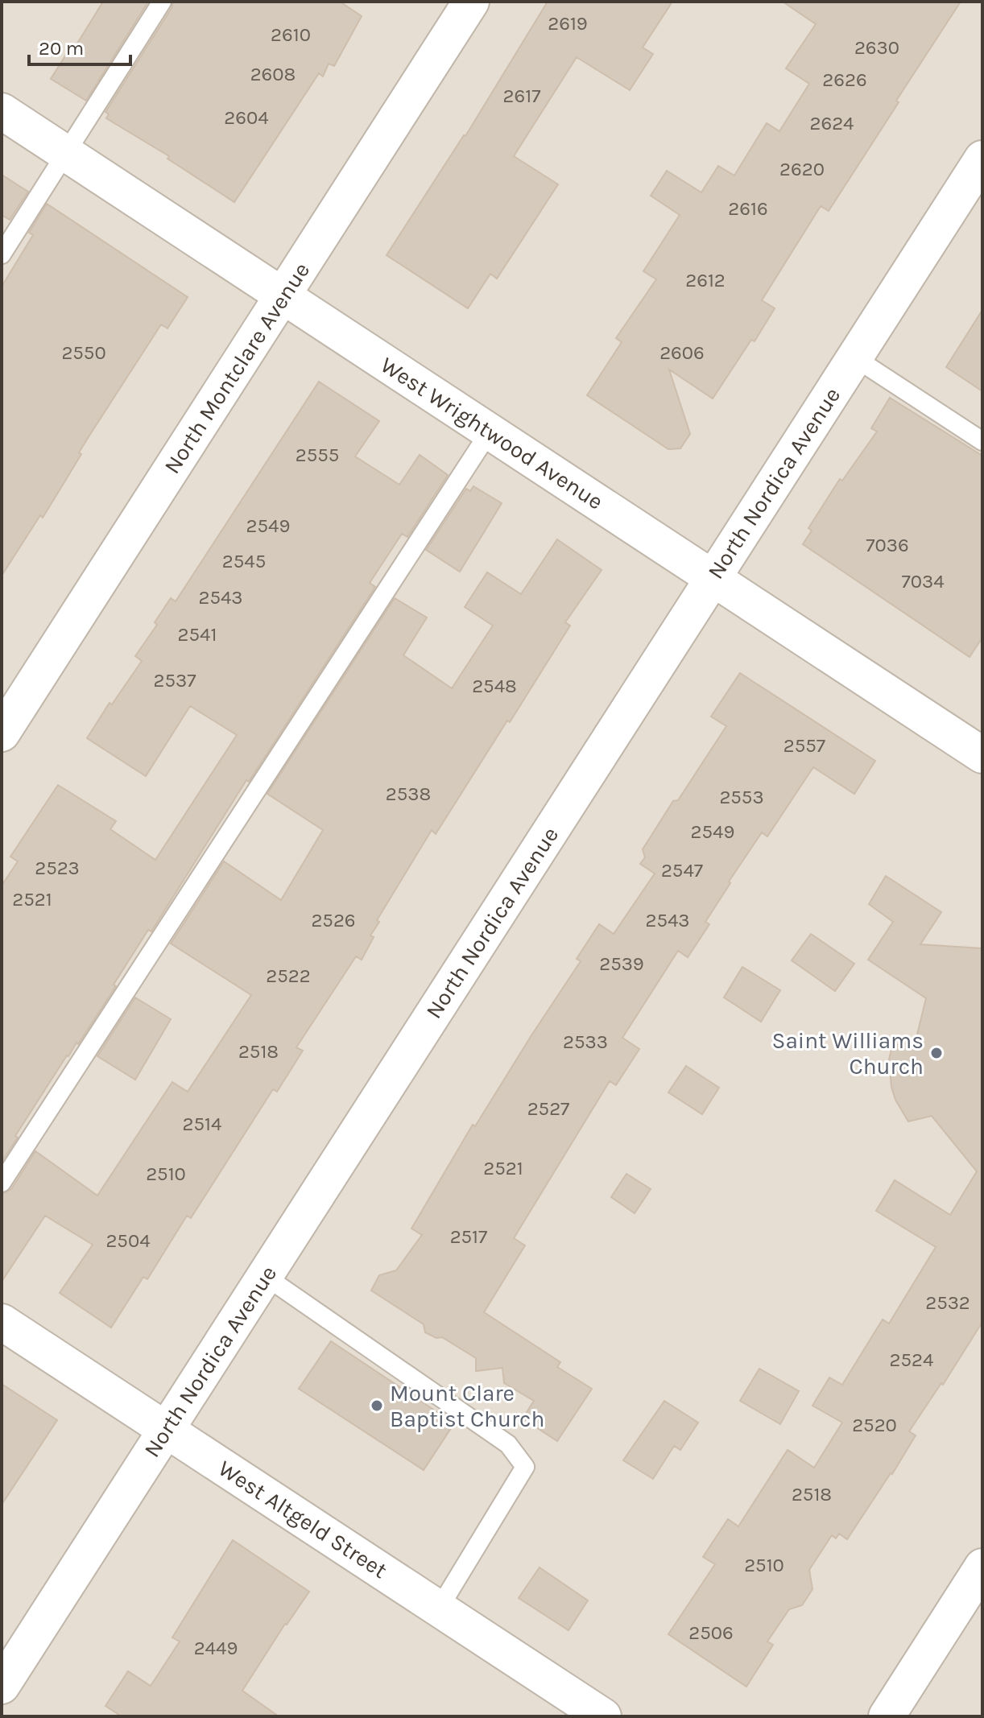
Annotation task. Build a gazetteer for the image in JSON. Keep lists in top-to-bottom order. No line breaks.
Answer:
{"streets":{"street":["North Montclare Avenue","West Wrightwood Avenue","North Nordica Avenue","West Altgeld Street"]},"crossings":[["North Montclare Avenue","West Wrightwood Avenue"],["West Wrightwood Avenue","North Nordica Avenue"],["North Nordica Avenue","West Altgeld Street"]],"places":["Saint Williams Church","Mount Clare Baptist Church"],"house_numbers":["2619","2610","2630","2608","2626","2617","2604","2624","2620","2616","2612","2550","2606","2555","2549","7036","2545","7034","2543","2541","2537","2548","2557","2538","2553","2549","2523","2547","2521","2526","2543","2539","2522","2533","2518","2527","2514","2521","2510","2517","2504","2532","2524","2520","2518","2510","2506","2449"],"scale_bar":"20 m"}
